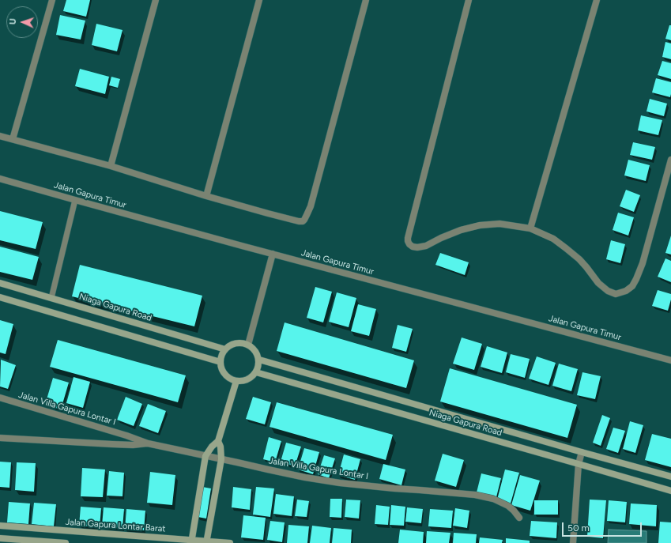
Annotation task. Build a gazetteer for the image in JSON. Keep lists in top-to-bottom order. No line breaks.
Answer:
{"streets":{"street":["Jalan Gapura Timur","Niaga Gapura Road","Jalan Villa Gapura Lontar I","Jalan Gapura Lontar Barat"]},"scale_bar":"50 m","north":"left"}
